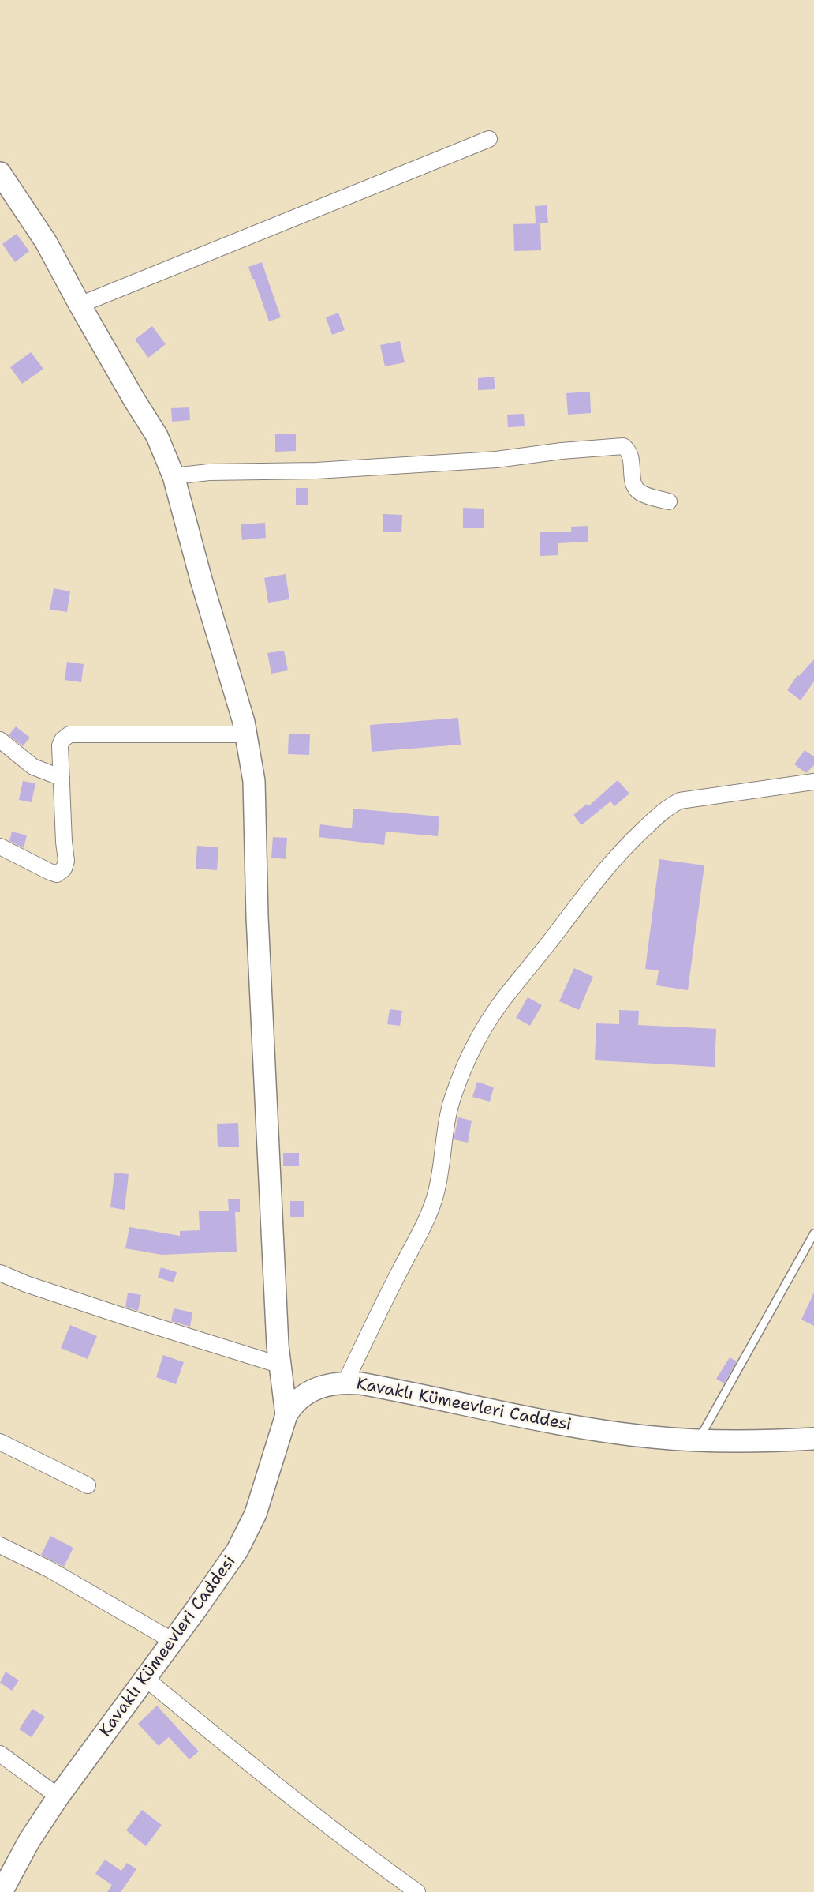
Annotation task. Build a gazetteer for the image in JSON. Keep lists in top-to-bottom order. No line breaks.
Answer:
{"streets":{"street":["Kavaklı Kümeevleri Caddesi"]}}
